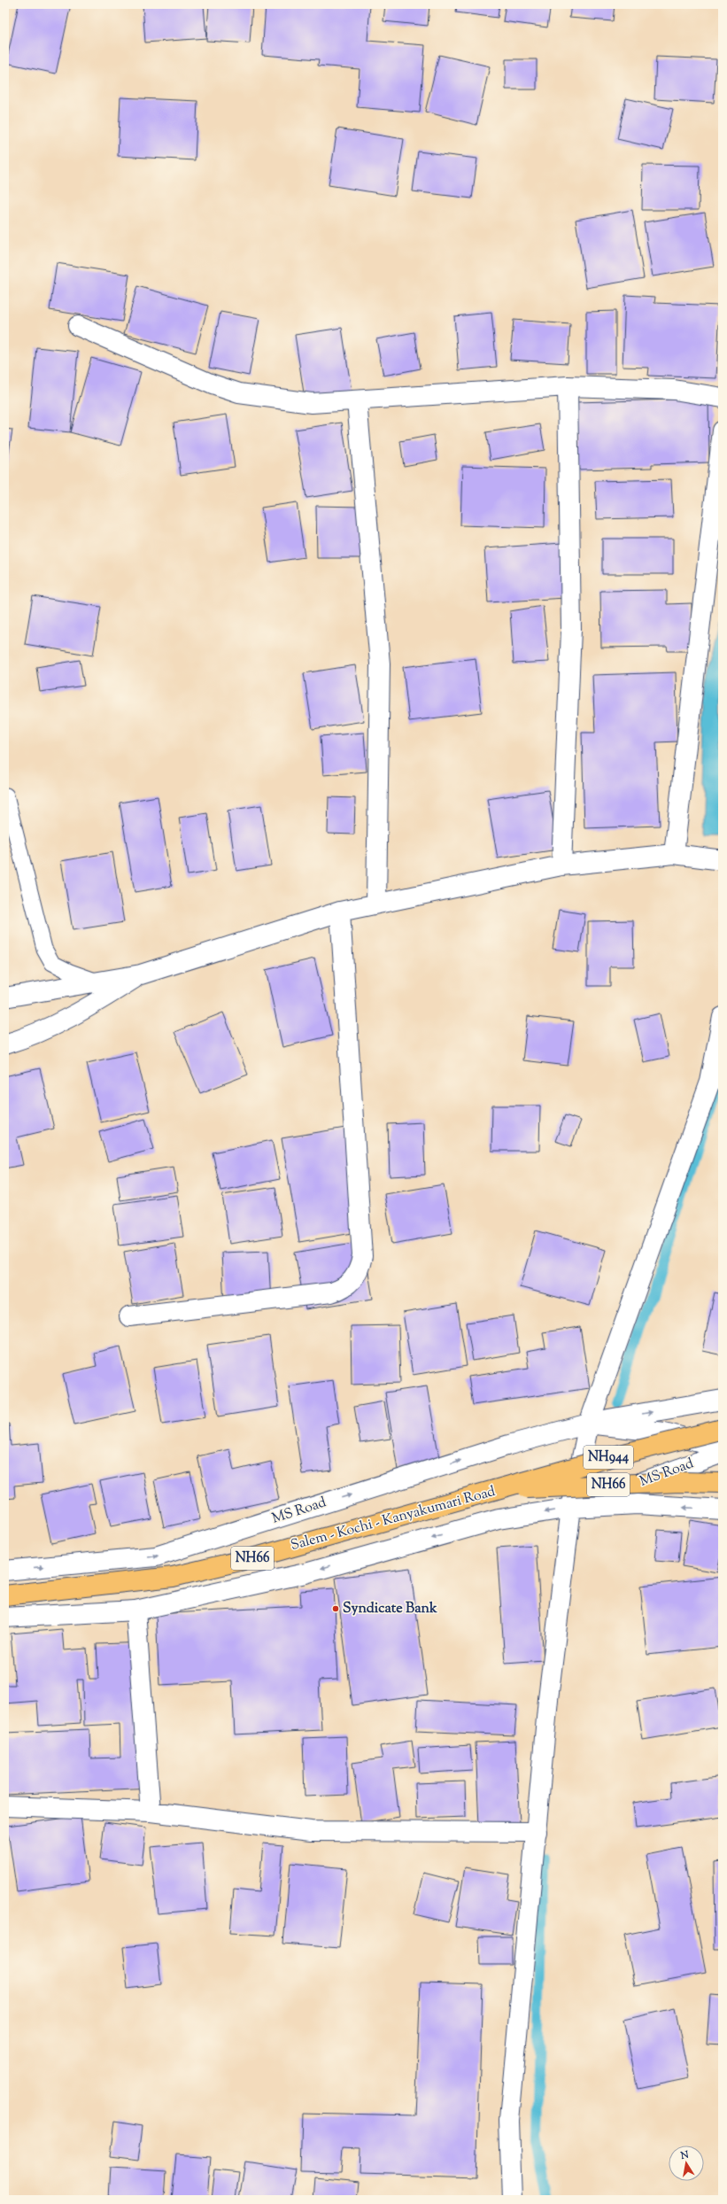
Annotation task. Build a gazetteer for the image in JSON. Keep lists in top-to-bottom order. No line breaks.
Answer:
{"streets":{"highway":["NH944","NH66","Salem - Kochi - Kanyakumari Road"],"street":["MS Road"]},"crossings":[["NH944","Salem - Kochi - Kanyakumari Road"]],"places":["Syndicate Bank"],"north":"top"}
